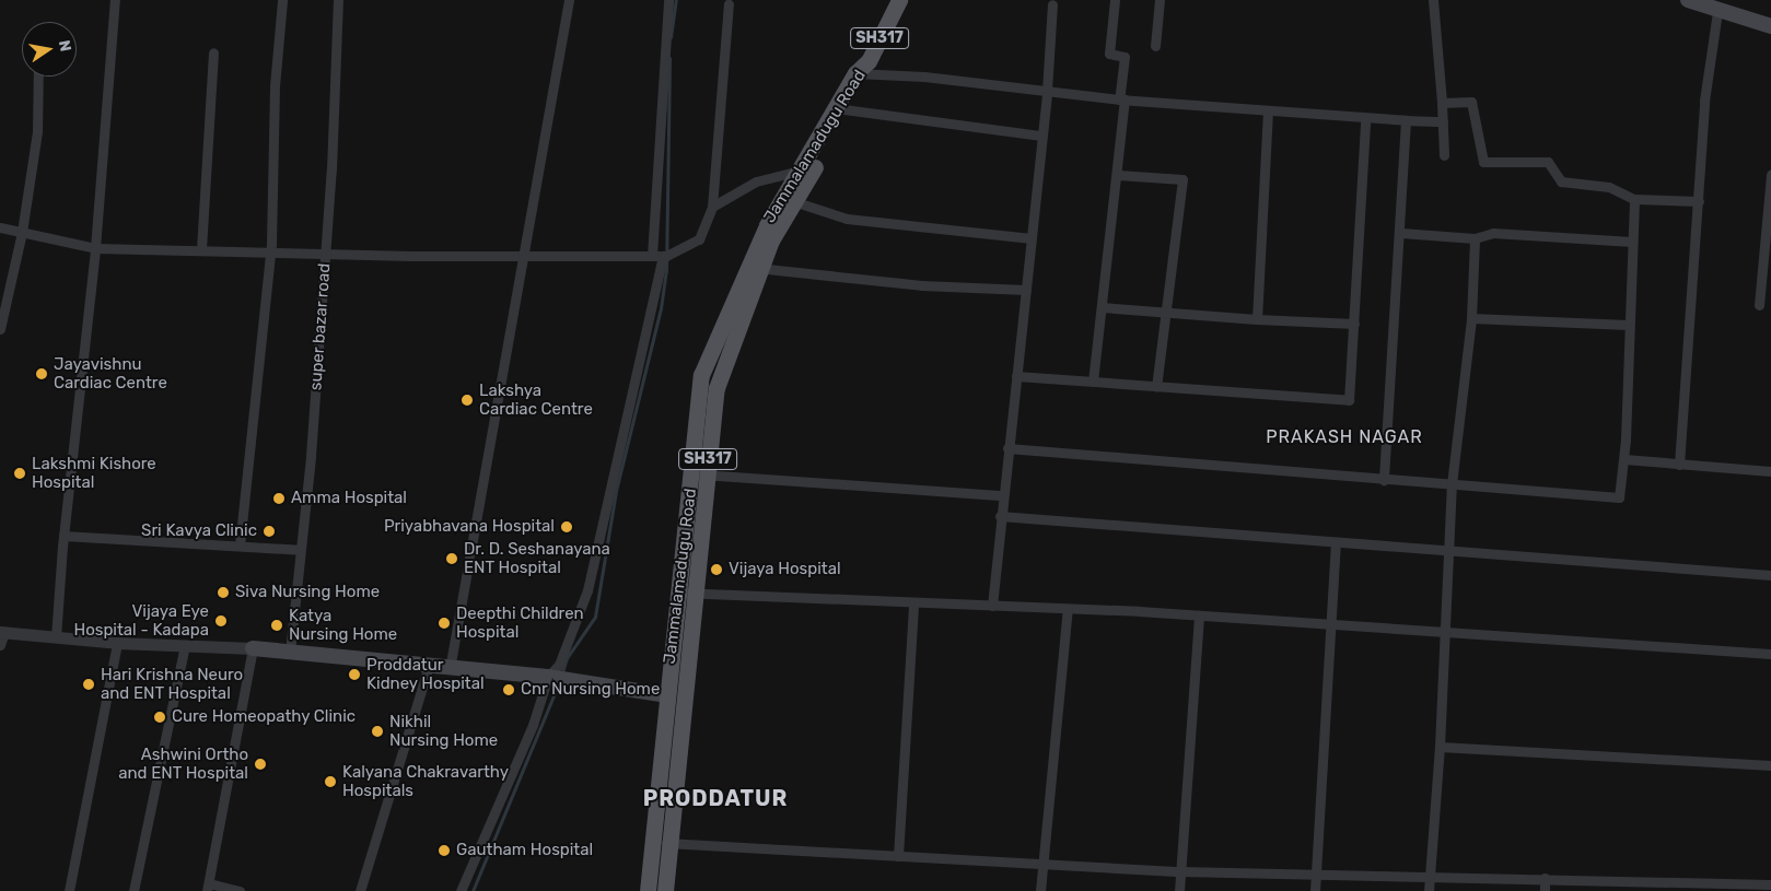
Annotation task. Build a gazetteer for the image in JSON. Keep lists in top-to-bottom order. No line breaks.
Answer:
{"streets":{"main road":["SH317","Jammalamadugu Road"],"street":["super bazar road"]},"crossings":[["SH317","Jammalamadugu Road"]],"districts":["PRAKASH NAGAR","PRODDATUR"],"places":["Jayavishnu Cardiac Centre","Lakshya Cardiac Centre","Lakshmi Kishore Hospital","Amma Hospital","Priyabhavana Hospital","Sri Kavya Clinic","Dr. D. Seshanayana ENT Hospital","Vijaya Hospital","Siva Nursing Home","Vijaya Eye Hospital - Kadapa","Deepthi Children Hospital","Katya Nursing Home","Proddatur Kidney Hospital","Hari Krishna Neuro and ENT Hospital","Cnr Nursing Home","Cure Homeopathy Clinic","Nikhil Nursing Home","Ashwini Ortho and ENT Hospital","Kalyana Chakravarthy Hospitals","Gautham Hospital"],"north":"right"}
